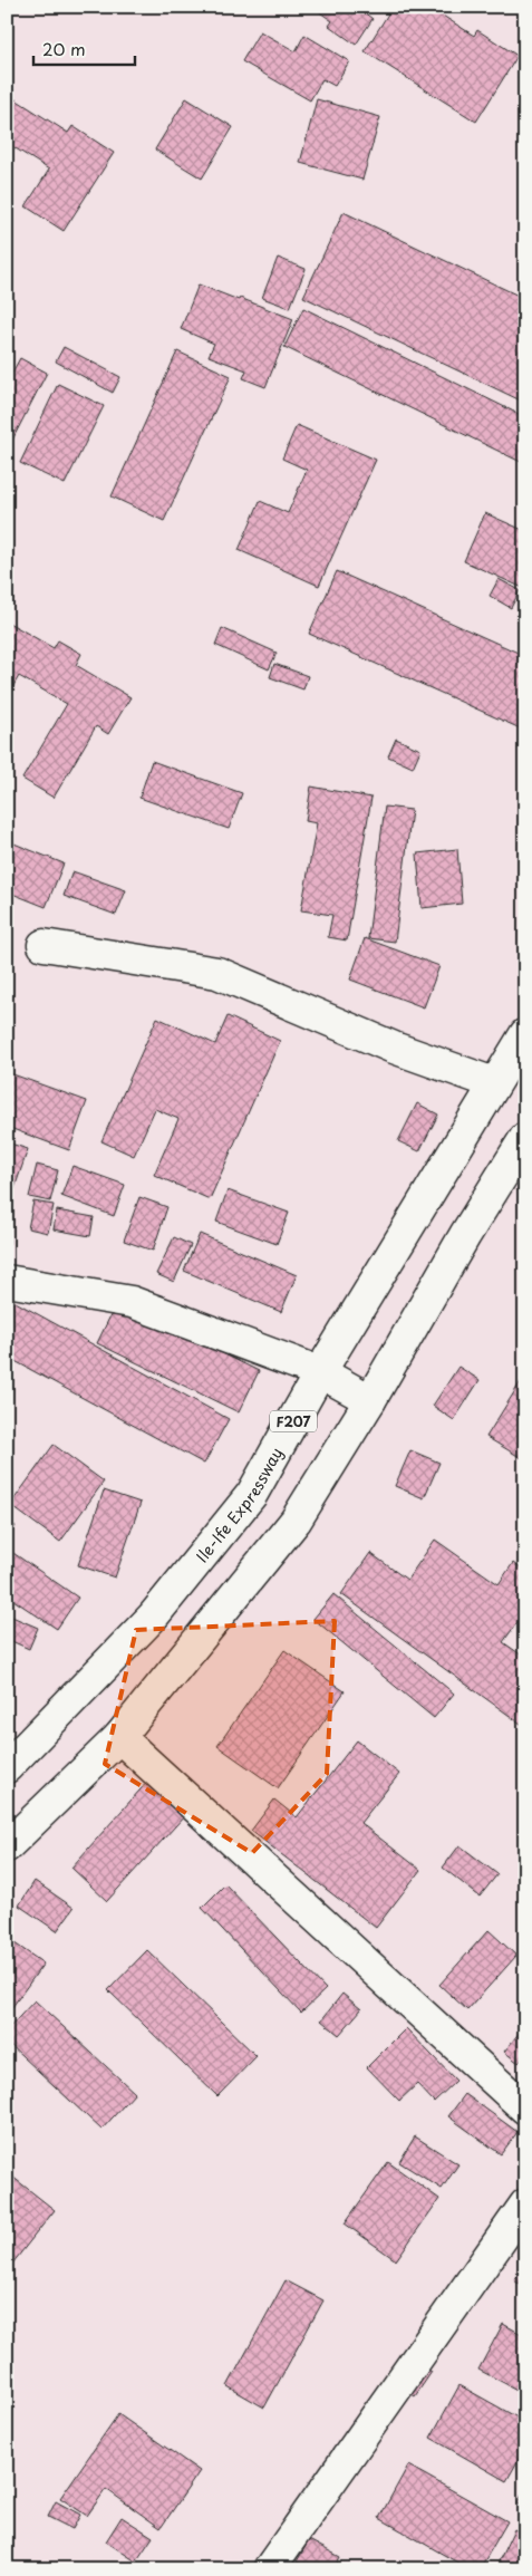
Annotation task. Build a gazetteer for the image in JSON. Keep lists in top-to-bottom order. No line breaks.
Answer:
{"streets":{"street":["F207","Ile-Ife Expressway"]},"scale_bar":"20 m"}
